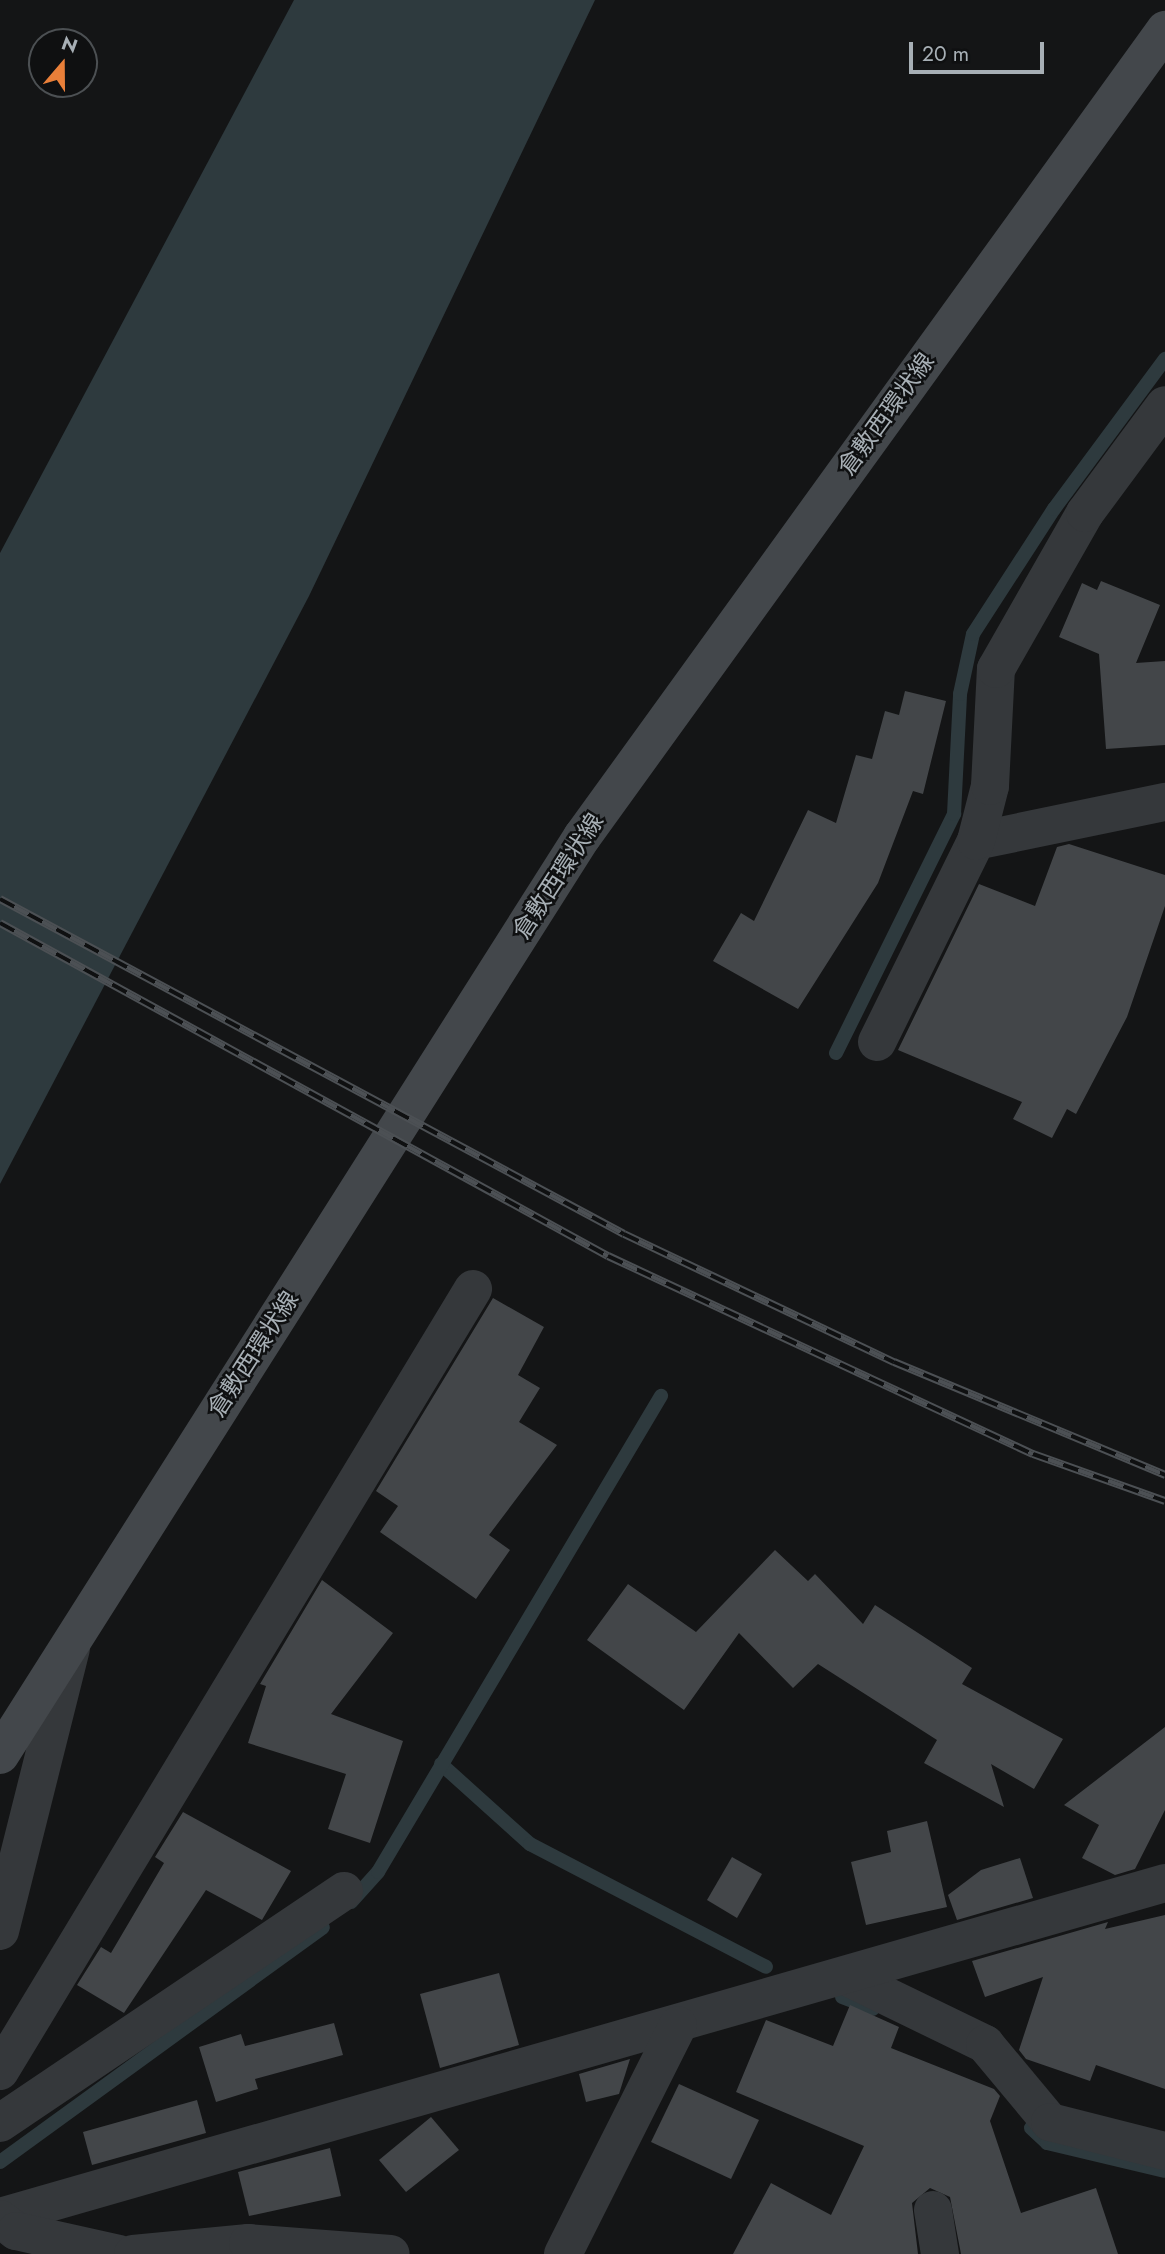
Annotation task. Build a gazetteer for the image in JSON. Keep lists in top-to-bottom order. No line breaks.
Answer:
{"streets":{"main road":["倉敷西環状線"]},"scale_bar":"20 m","north":"top"}
